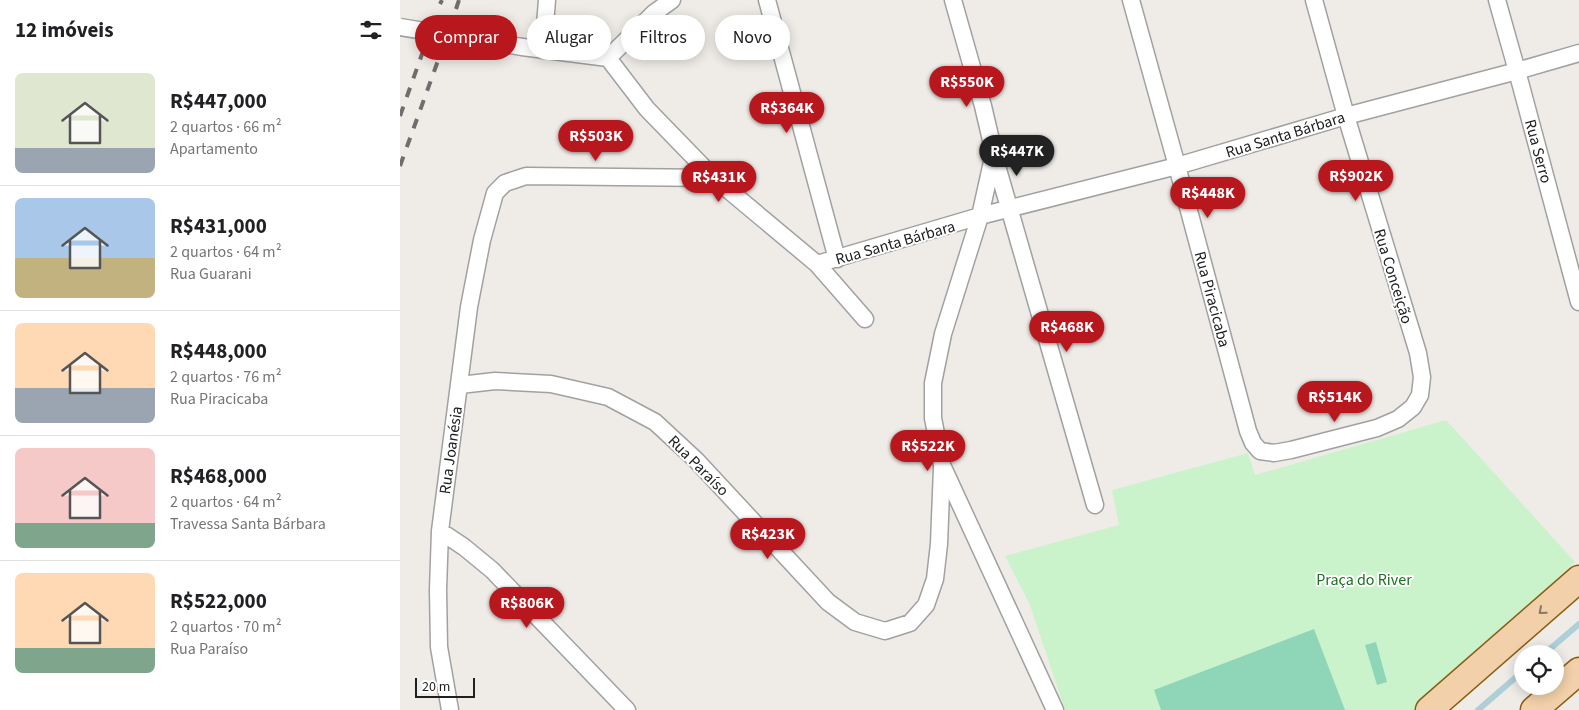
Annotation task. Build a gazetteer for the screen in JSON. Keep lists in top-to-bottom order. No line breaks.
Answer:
{"streets":{"street":["Rua Santa Bárbara","Rua Serro","Rua Conceição","Rua Piracicaba","Rua Joanésia","Rua Paraíso"]},"crossings":[["Rua Santa Bárbara","Rua Serro"],["Rua Santa Bárbara","Rua Conceição"],["Rua Santa Bárbara","Rua Piracicaba"],["Rua Conceição","Rua Piracicaba"],["Rua Joanésia","Rua Paraíso"]],"parks":["Praça do River"],"scale_bar":"20 m","page":{"heading":"12 imóveis","chip":["Comprar","Alugar","Filtros","Novo"],"list":[{"name":"R$447,000","note":"2 quartos · 66 m² · Apartamento"},{"name":"R$431,000","note":"2 quartos · 64 m² · Rua Guarani"},{"name":"R$448,000","note":"2 quartos · 76 m² · Rua Piracicaba"},{"name":"R$468,000","note":"2 quartos · 64 m² · Travessa Santa Bárbara"},{"name":"R$522,000","note":"2 quartos · 70 m² · Rua Paraíso"}],"price":["R$550K","R$364K","R$503K","R$447K","R$902K","R$431K","R$448K","R$468K","R$514K","R$522K","R$423K","R$806K"],"scale":"20 m"}}
